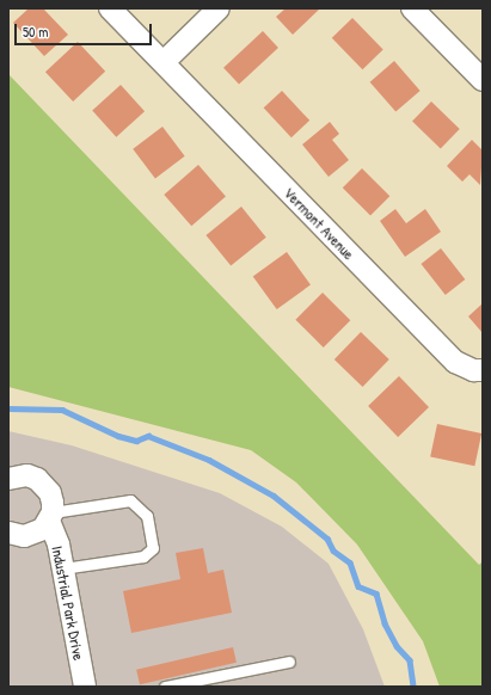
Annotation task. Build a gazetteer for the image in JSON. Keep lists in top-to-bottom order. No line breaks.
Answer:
{"streets":{"street":["Vermont Avenue","Industrial Park Drive"]},"scale_bar":"50 m"}
